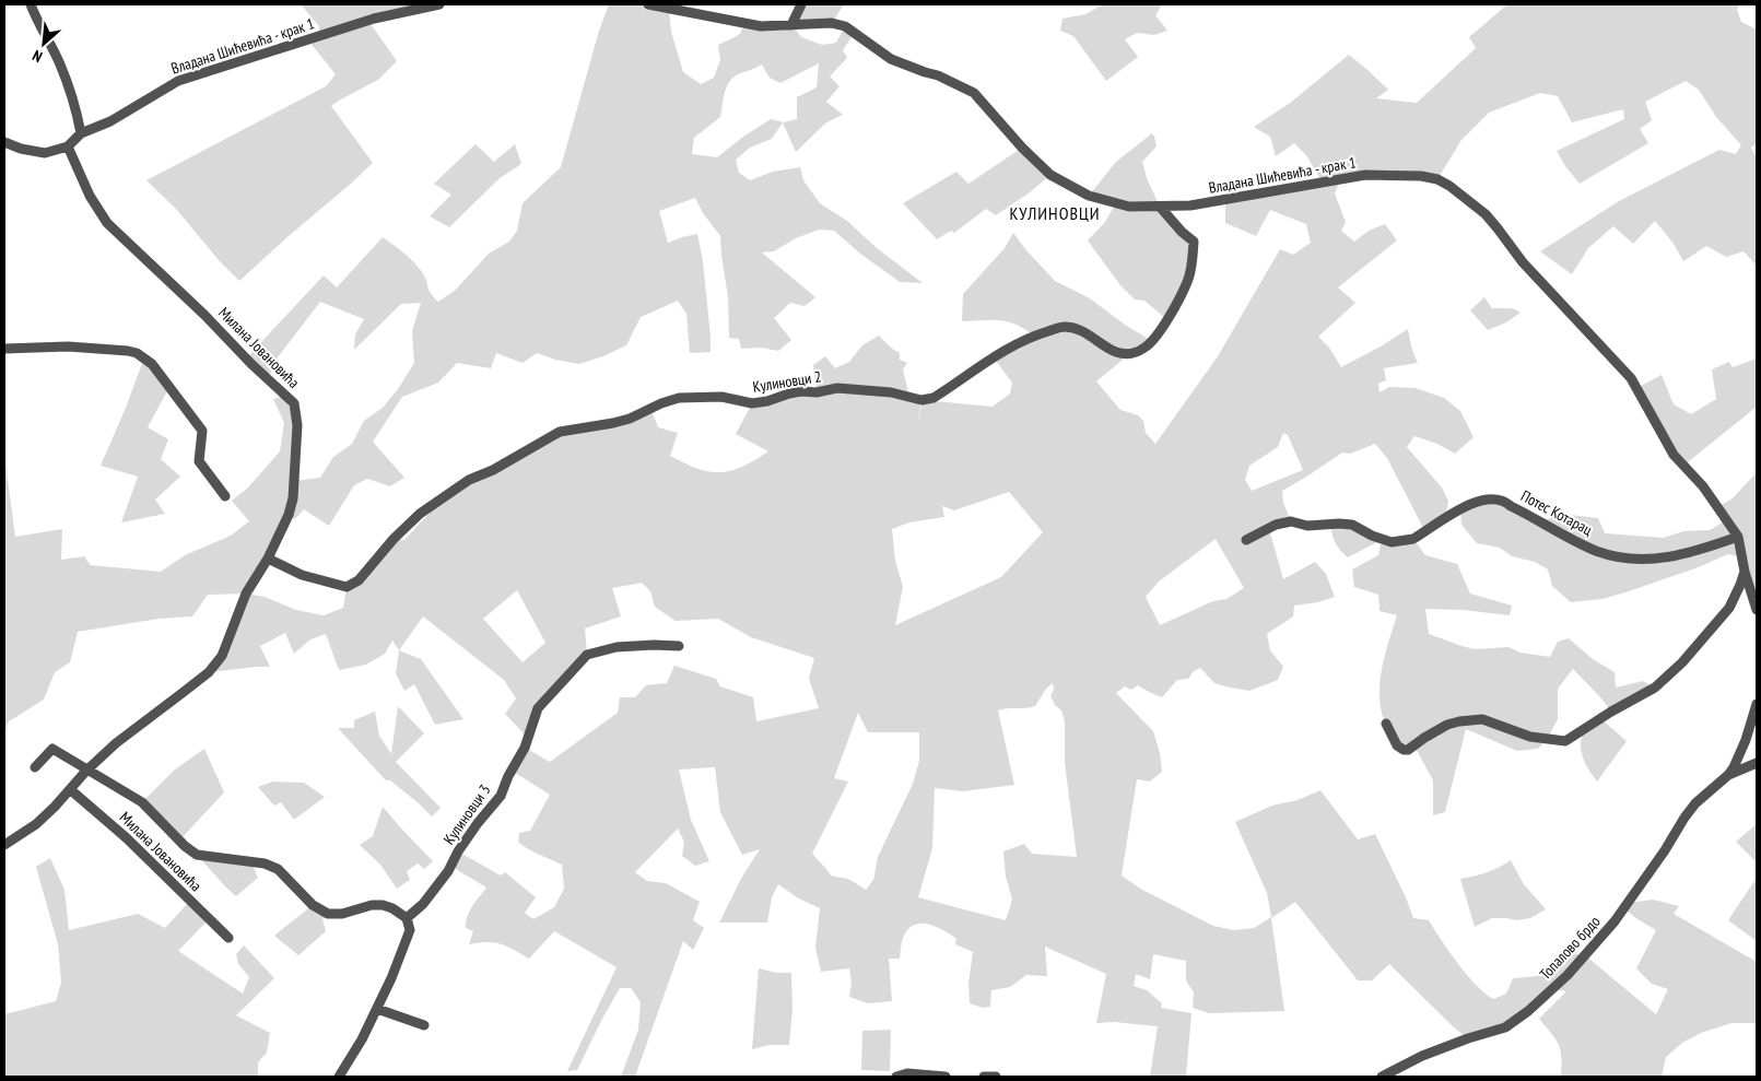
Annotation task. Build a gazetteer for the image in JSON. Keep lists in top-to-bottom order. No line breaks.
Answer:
{"streets":{"street":["Владана Шићевића - крак 1","Милана Јовановића","Кулиновци 2","Потес Котарац","Кулиновци 3","Топалово брдо"]},"crossings":[["Владана Шићевића - крак 1","Милана Јовановића"],["Владана Шићевића - крак 1","Кулиновци 2"],["Владана Шићевића - крак 1","Потес Котарац"],["Милана Јовановића","Кулиновци 2"],["Милана Јовановића","Кулиновци 3"]],"districts":["КУЛИНОВЦИ"],"north":"bottom left"}
